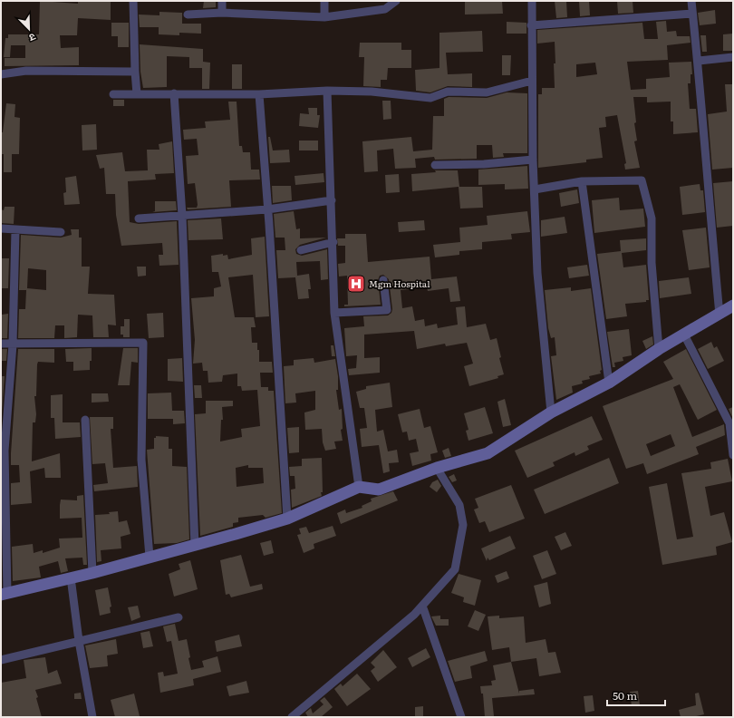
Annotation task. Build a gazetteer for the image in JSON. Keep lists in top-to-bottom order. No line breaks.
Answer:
{"places":{"hospital":["Mgm Hospital"]},"scale_bar":"50 m","north":"bottom right"}
